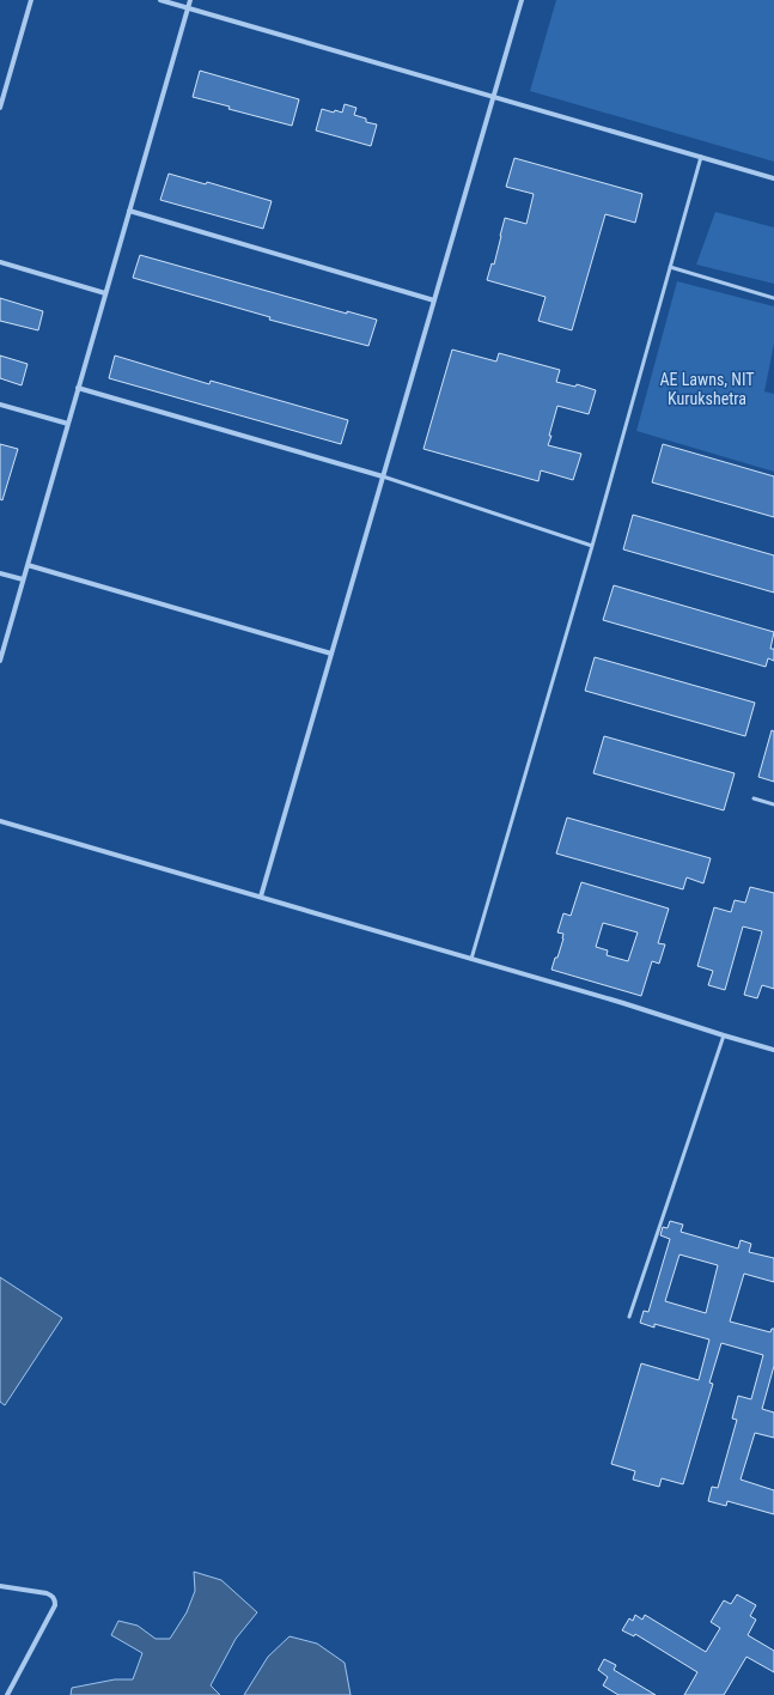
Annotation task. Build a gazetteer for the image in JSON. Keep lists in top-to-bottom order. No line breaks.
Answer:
{"parks":["AE Lawns, NIT Kurukshetra"]}
